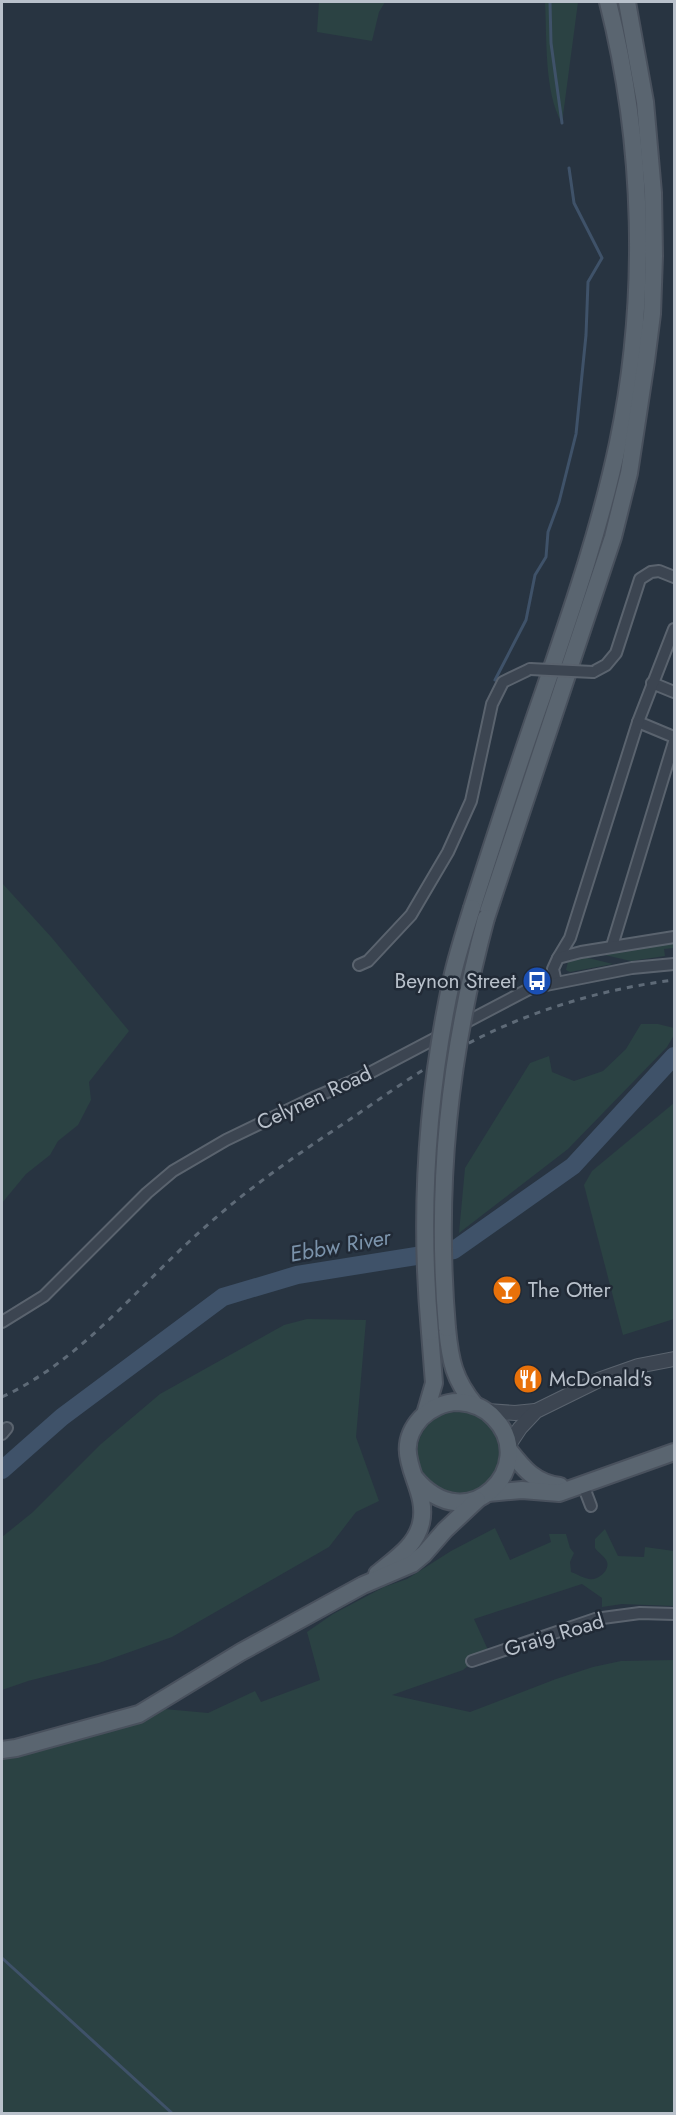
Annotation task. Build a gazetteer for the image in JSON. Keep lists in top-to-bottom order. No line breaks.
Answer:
{"streets":{"street":["Celynen Road","Graig Road"]},"water":["Ebbw River"],"places":{"bus stop":["Beynon Street"],"bar":["The Otter"],"restaurant":["McDonald's"]}}
